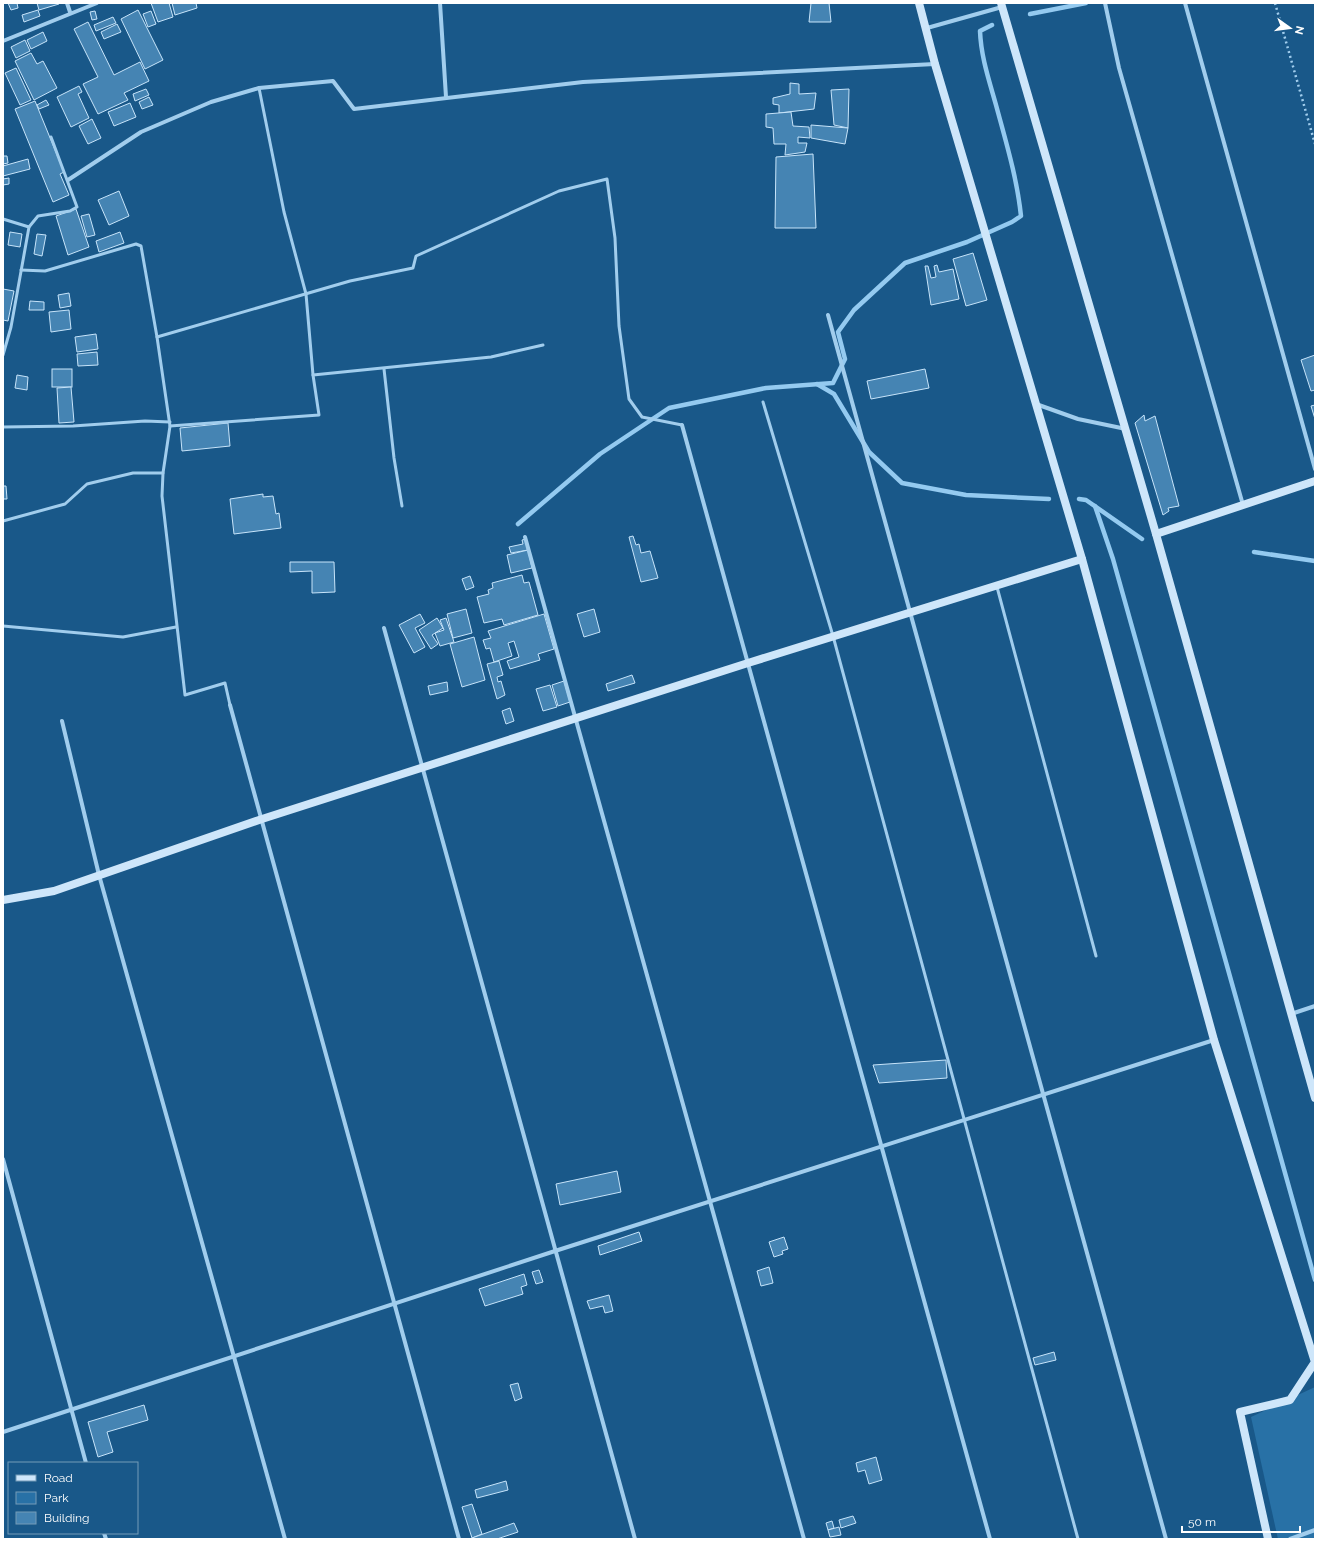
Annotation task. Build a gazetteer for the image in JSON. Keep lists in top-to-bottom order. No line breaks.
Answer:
{"legend":["Road","Park","Building"],"scale_bar":"50 m","north":"right"}
